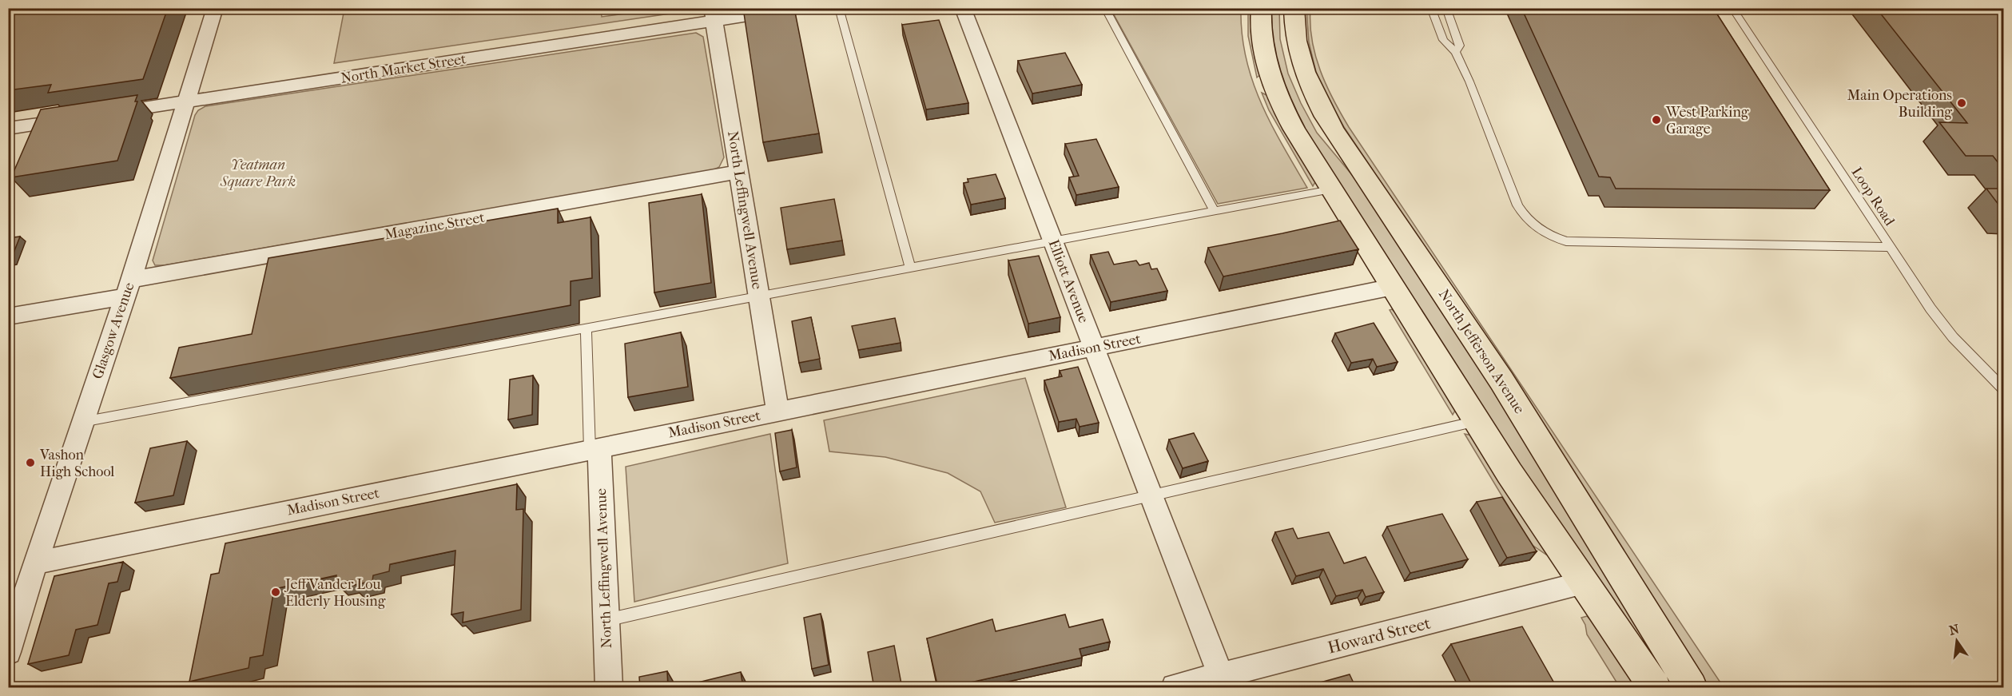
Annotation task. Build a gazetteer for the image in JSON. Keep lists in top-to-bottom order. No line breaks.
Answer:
{"streets":{"main road":["North Jefferson Avenue"],"street":["North Market Street","North Leffingwell Avenue","Magazine Street","Elliott Avenue","Glasgow Avenue","Madison Street","Howard Street"],"lane":["Loop Road"]},"crossings":[["North Market Street","North Leffingwell Avenue"],["North Market Street","Glasgow Avenue"],["North Leffingwell Avenue","Magazine Street"],["North Leffingwell Avenue","Madison Street"],["Magazine Street","Glasgow Avenue"],["Elliott Avenue","Madison Street"],["Elliott Avenue","Howard Street"],["Glasgow Avenue","Madison Street"]],"parks":["Yeatman Square Park"],"places":["Main Operations Building","West Parking Garage","Vashon High School","Jeff Vander Lou Elderly Housing"],"north":"top"}
